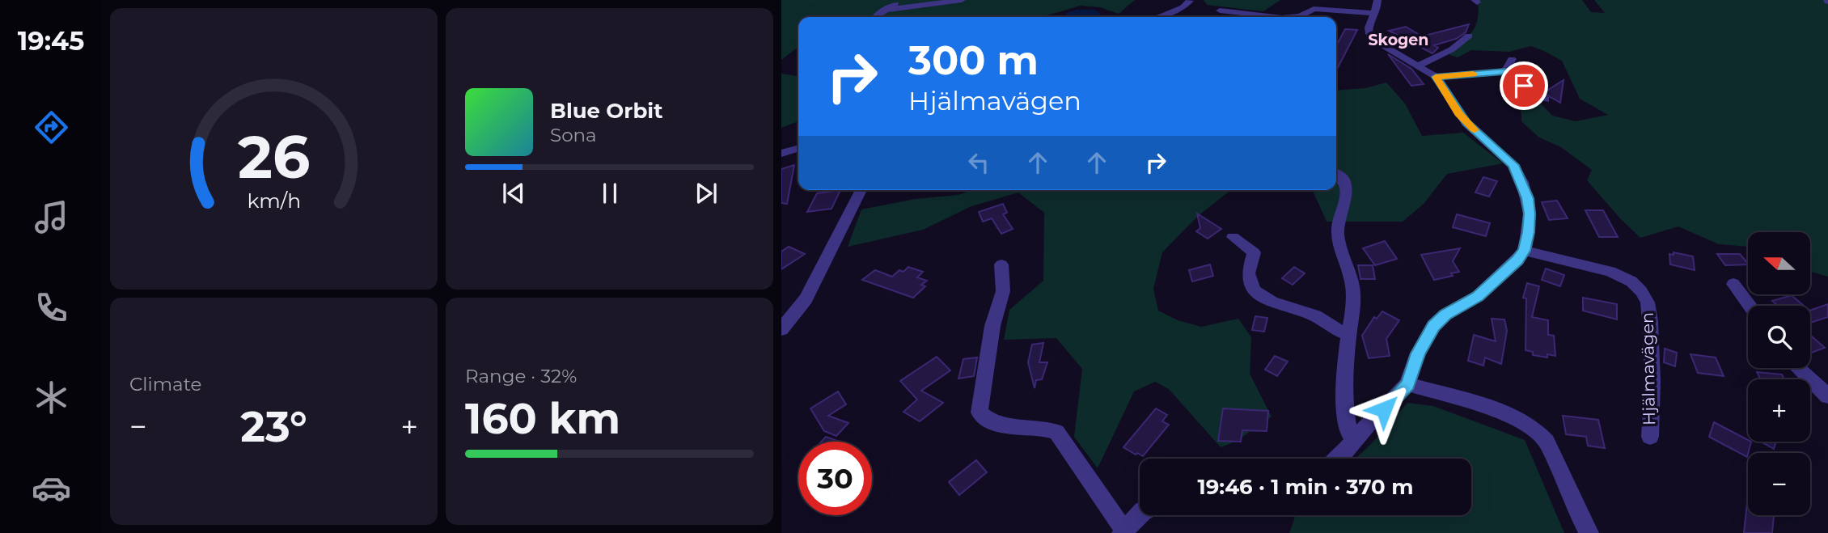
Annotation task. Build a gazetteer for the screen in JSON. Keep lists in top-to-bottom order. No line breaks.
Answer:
{"streets":{"street":["Hjälmavägen"]},"districts":["Skogen"],"north":"left","page":{"tabs":"19:45","turn":["300 m","Hjälmavägen"],"song":["Blue Orbit","Sona"],"map_buttons":["+","−"],"tile":["Climate",["Range · 32%","160 km"]],"heat":["−","23°","+"],"limit":"30","trip":"19:46 · 1 min · 370 m","gauge":["26","km/h"]}}
